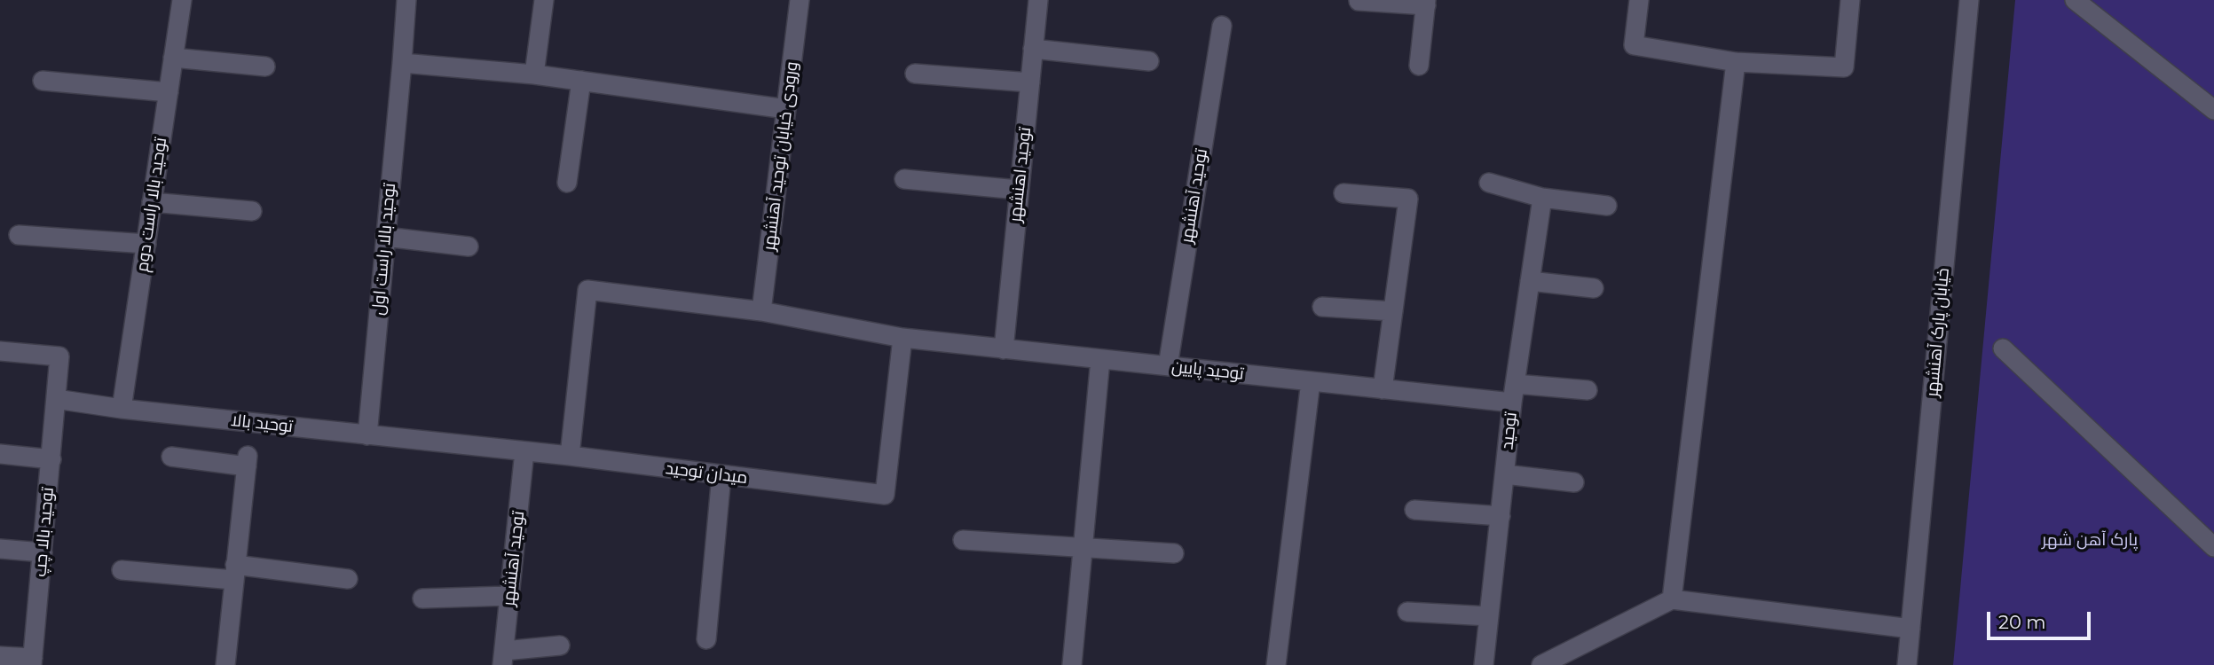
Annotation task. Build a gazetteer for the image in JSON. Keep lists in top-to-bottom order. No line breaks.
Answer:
{"streets":{"street":["ورودی خیابان توحید آهنشهر","توحید اهنشهر","توحید آهنشهر","توحید بالا راست دوم","توحید بالا راست اول","خیابان پارک آهنشهر","توحید پایین","توحید بالا","توحید","میدان توحید","توحید بالا چپ"]},"crossings":[["توحید اهنشهر","توحید پایین"],["توحید آهنشهر","توحید پایین"],["توحید آهنشهر","توحید بالا"],["توحید بالا راست دوم","توحید بالا"],["توحید بالا راست اول","توحید بالا"],["توحید پایین","توحید"],["توحید پایین","میدان توحید"],["توحید بالا","میدان توحید"],["توحید بالا","توحید بالا چپ"]],"parks":["پارک آهن شهر"],"scale_bar":"20 m"}
